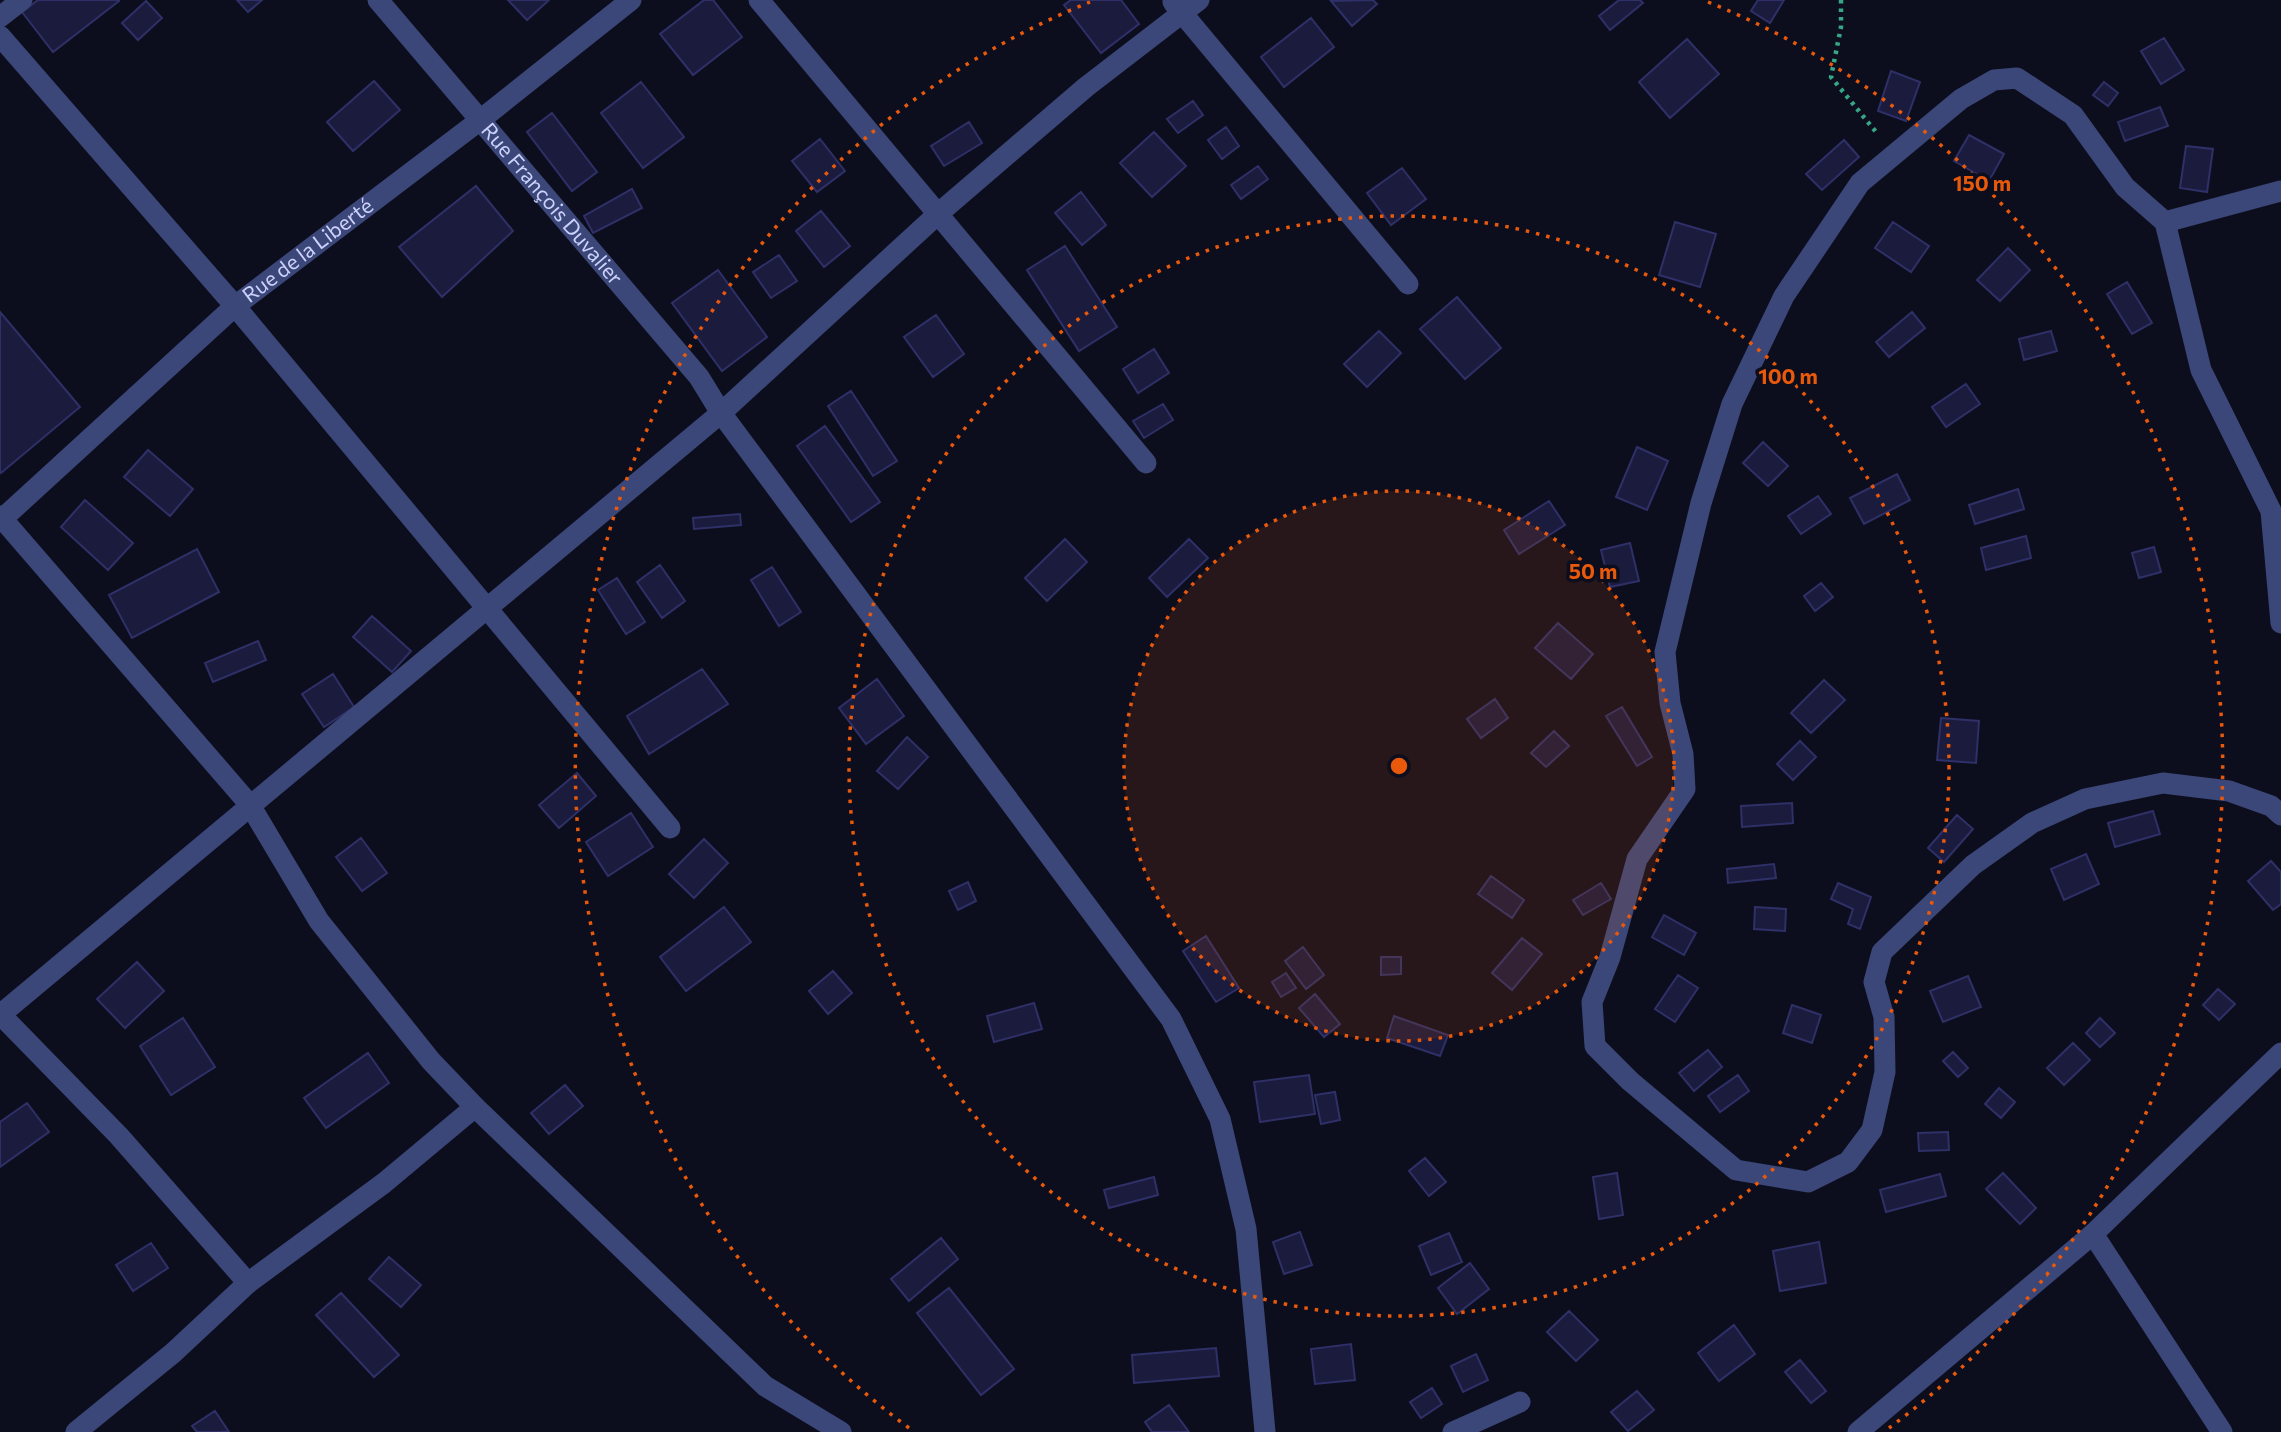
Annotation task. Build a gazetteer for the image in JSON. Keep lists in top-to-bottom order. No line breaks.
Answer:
{"streets":{"street":["Rue François Duvalier","Rue de la Liberté"]},"crossings":[["Rue François Duvalier","Rue de la Liberté"]],"rings":["150 m","100 m","50 m"]}
